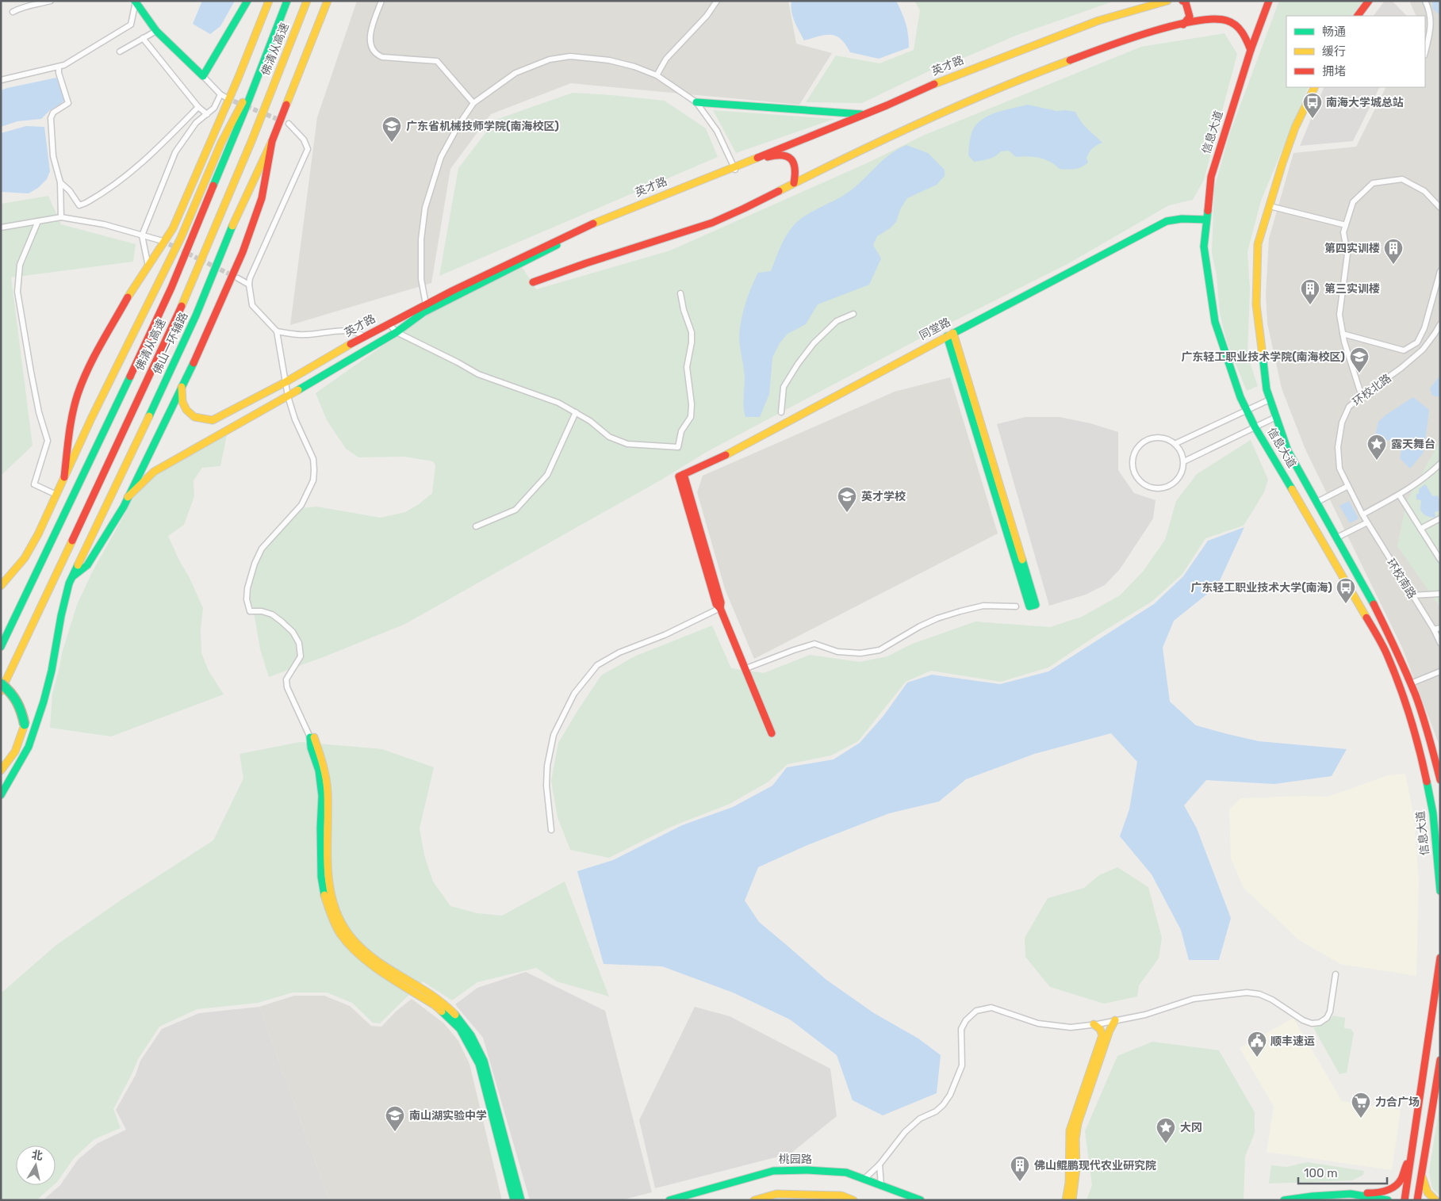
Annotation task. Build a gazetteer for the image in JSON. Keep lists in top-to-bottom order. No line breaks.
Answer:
{"streets":{"main road":["佛清从高速","英才路","信息大道","同堂路","佛山一环辅路","桃园路"],"street":["环校北路","环校南路"]},"crossings":[["信息大道","同堂路"],["环校北路","环校南路"]],"places":{"bus stop":["南海大学城总站","广东轻工职业技术大学(南海)"],"school or university":["广东省机械技师学院(南海校区)","广东轻工职业技术学院(南海校区)","英才学校","南山湖实验中学"],"building":["第四实训楼","第三实训楼","佛山鲲鹏现代农业研究院"],"place":["露天舞台","大冈"],"public building":["顺丰速运"],"supermarket":["力合广场"]},"legend":["畅通","缓行","拥堵"],"scale_bar":"100 m","north":"top"}
